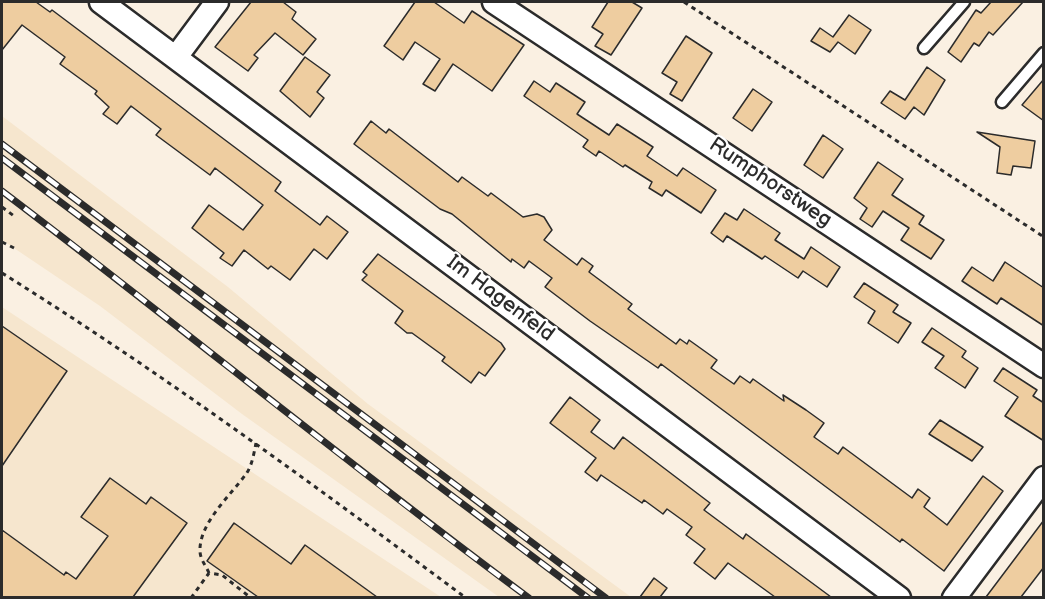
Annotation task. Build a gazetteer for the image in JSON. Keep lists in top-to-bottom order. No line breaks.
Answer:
{"streets":{"street":["Rumphorstweg","Im Hagenfeld"]}}
